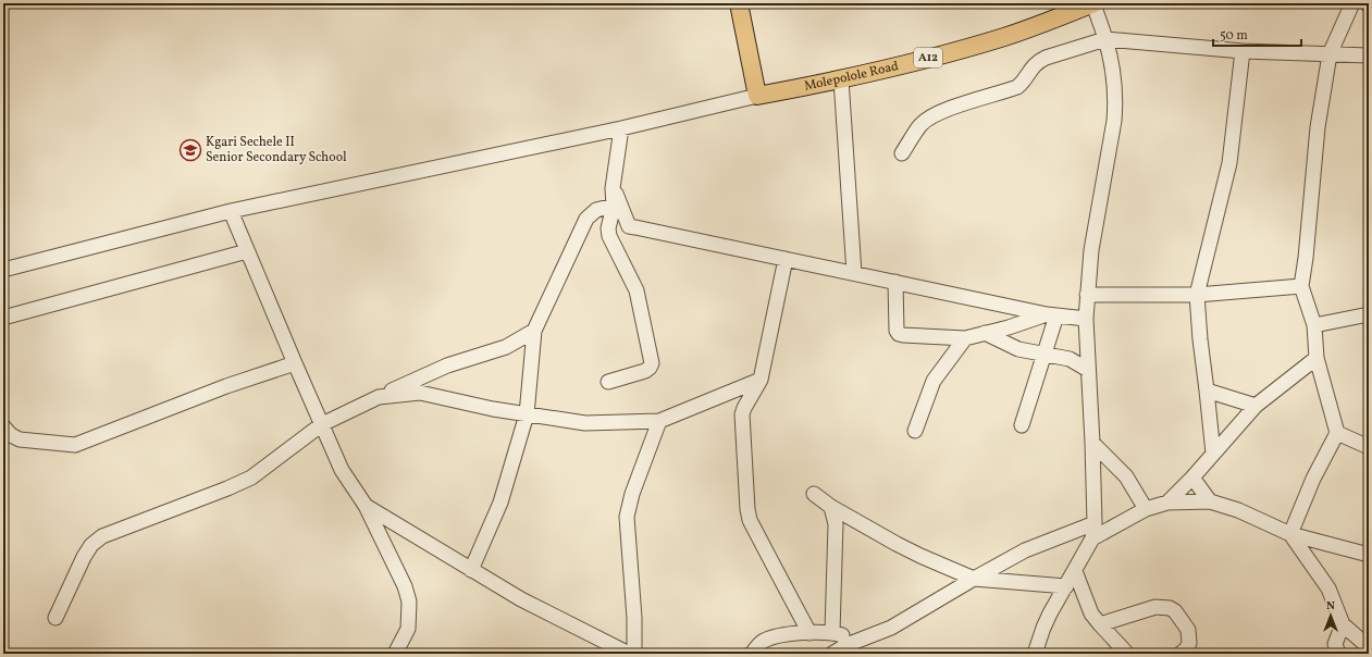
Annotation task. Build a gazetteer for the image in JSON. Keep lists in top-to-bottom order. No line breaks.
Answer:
{"streets":{"main road":["A12","Molepolole Road"]},"places":{"school or university":["Kgari Sechele II Senior Secondary School"]},"scale_bar":"50 m","north":"top"}
